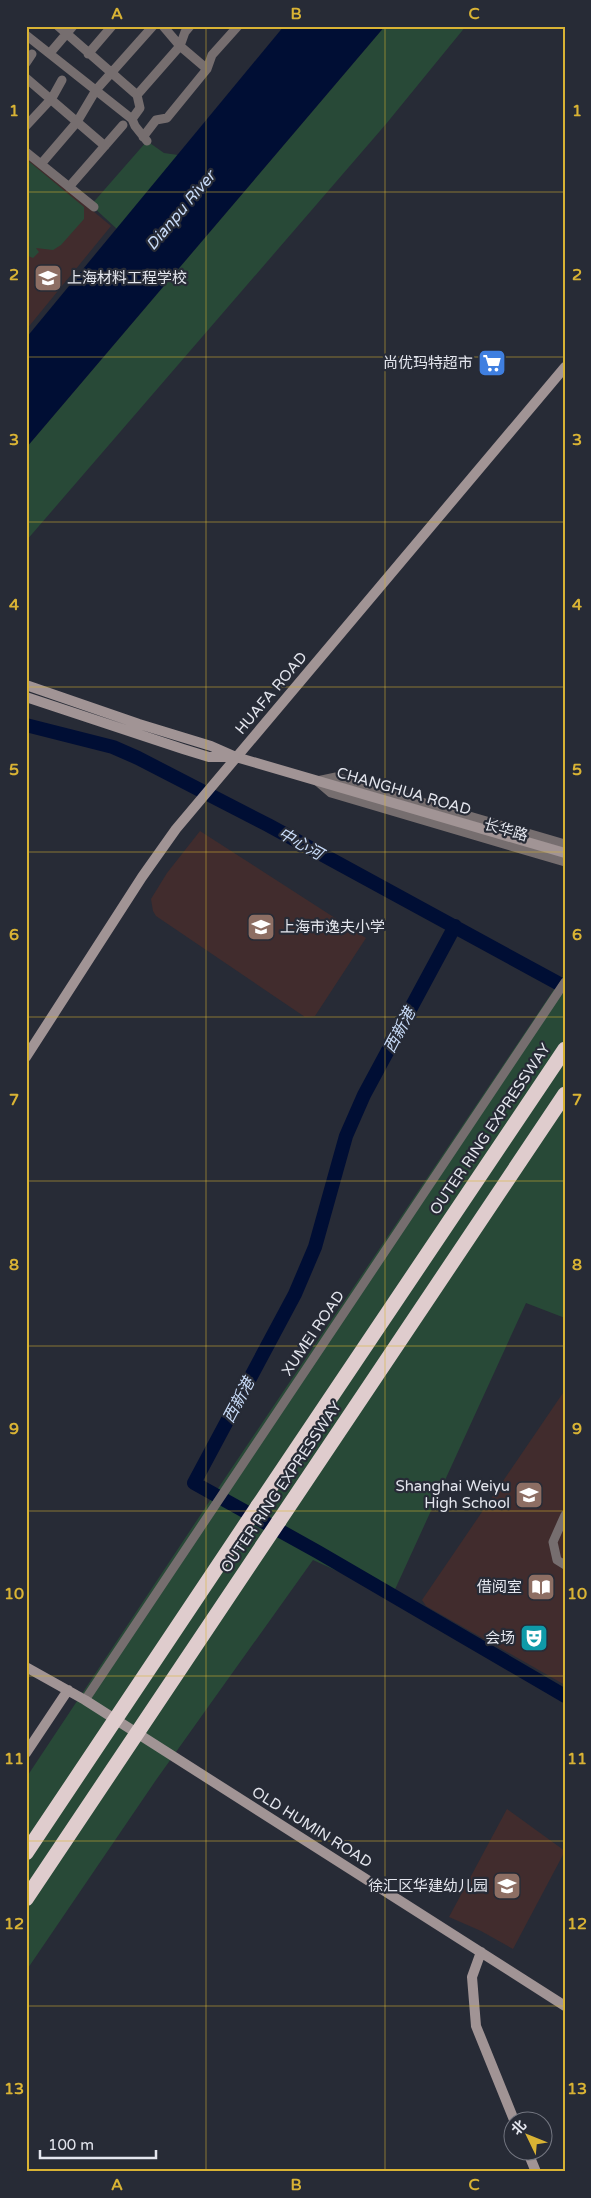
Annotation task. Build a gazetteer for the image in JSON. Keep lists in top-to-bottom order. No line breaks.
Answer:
{"streets":{"highway":["OUTER RING EXPRESSWAY"],"street":["HUAFA ROAD","CHANGHUA ROAD","长华路","XUMEI ROAD","OLD HUMIN ROAD"]},"crossings":[["HUAFA ROAD","CHANGHUA ROAD"],["CHANGHUA ROAD","长华路"],["XUMEI ROAD","OLD HUMIN ROAD"]],"water":["Dianpu River","中心河","西新港"],"places":{"school or university":["上海材料工程学校","上海市逸夫小学","Shanghai Weiyu High School","徐汇区华建幼儿园"],"supermarket":["尚优玛特超市"],"library":["借阅室"],"theatre":["会场"]},"scale_bar":"100 m","north":"top left","grid":{"columns":["A","B","C"],"rows":["1","2","3","4","5","6","7","8","9","10","11","12","13"]}}
